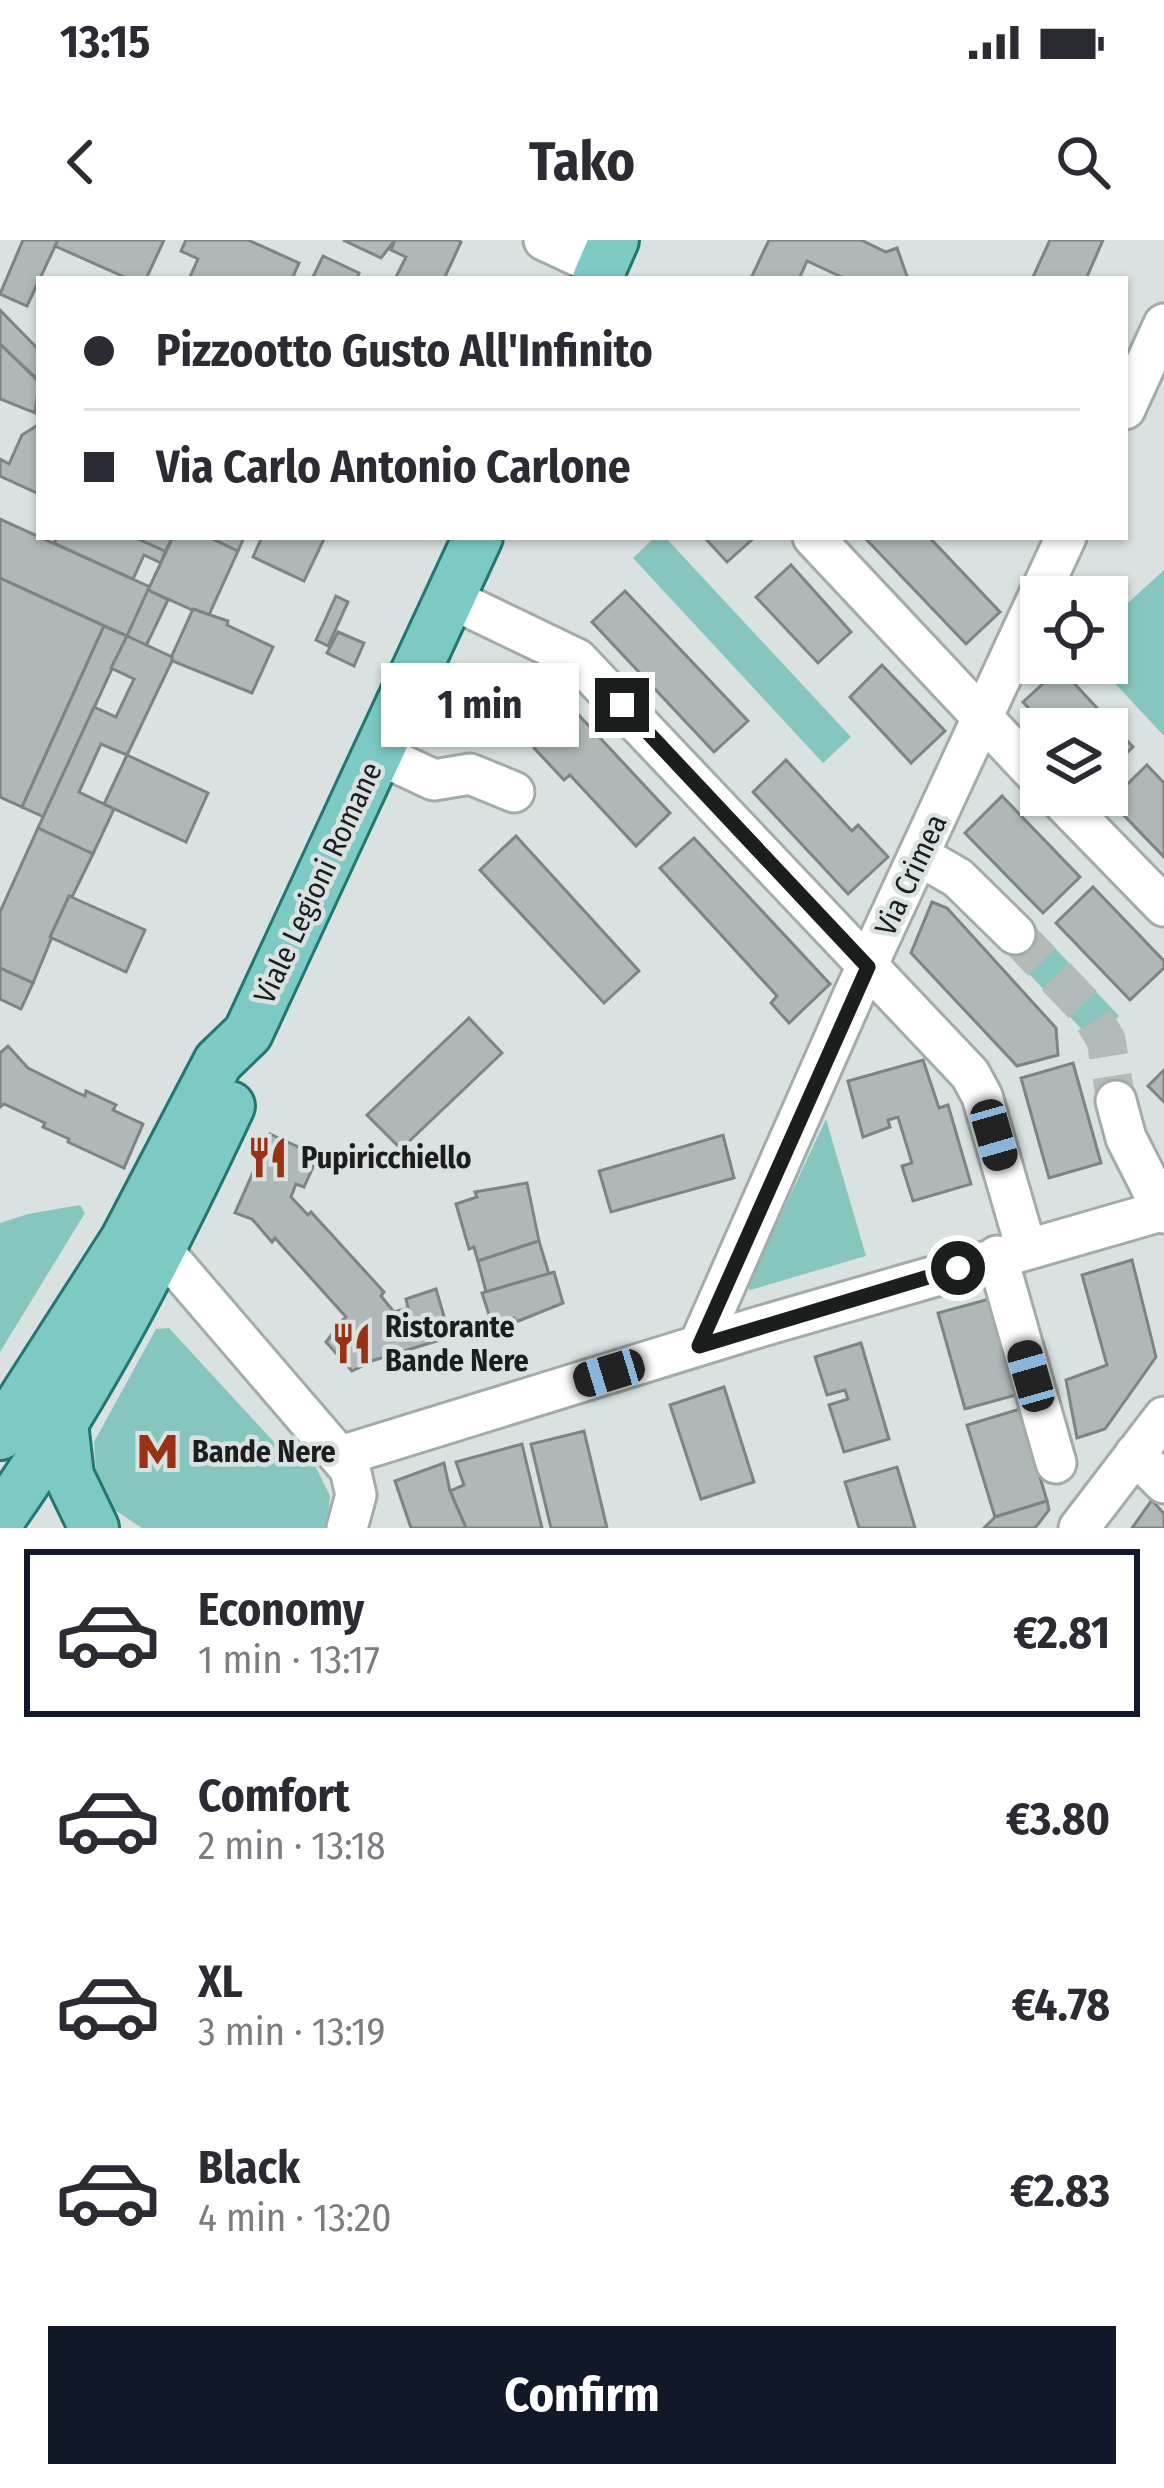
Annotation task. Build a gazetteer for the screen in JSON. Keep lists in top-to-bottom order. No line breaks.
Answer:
{"streets":{"main road":["Viale Legioni Romane"],"street":["Via Crimea"]},"places":{"restaurant":["Pupiricchiello","Ristorante Bande Nere"],"metro station":["Bande Nere"]},"page":{"status":"13:15","header":"Tako","banner":["Pizzootto Gusto All'Infinito","Via Carlo Antonio Carlone"],"bubble":"1 min","list":[{"name":"Economy","note":"1 min · 13:17","value":"€2.81"},{"name":"Comfort","note":"2 min · 13:18","value":"€3.80"},{"name":"XL","note":"3 min · 13:19","value":"€4.78"},{"name":"Black","note":"4 min · 13:20","value":"€2.83"}],"buttons":"Confirm"}}
